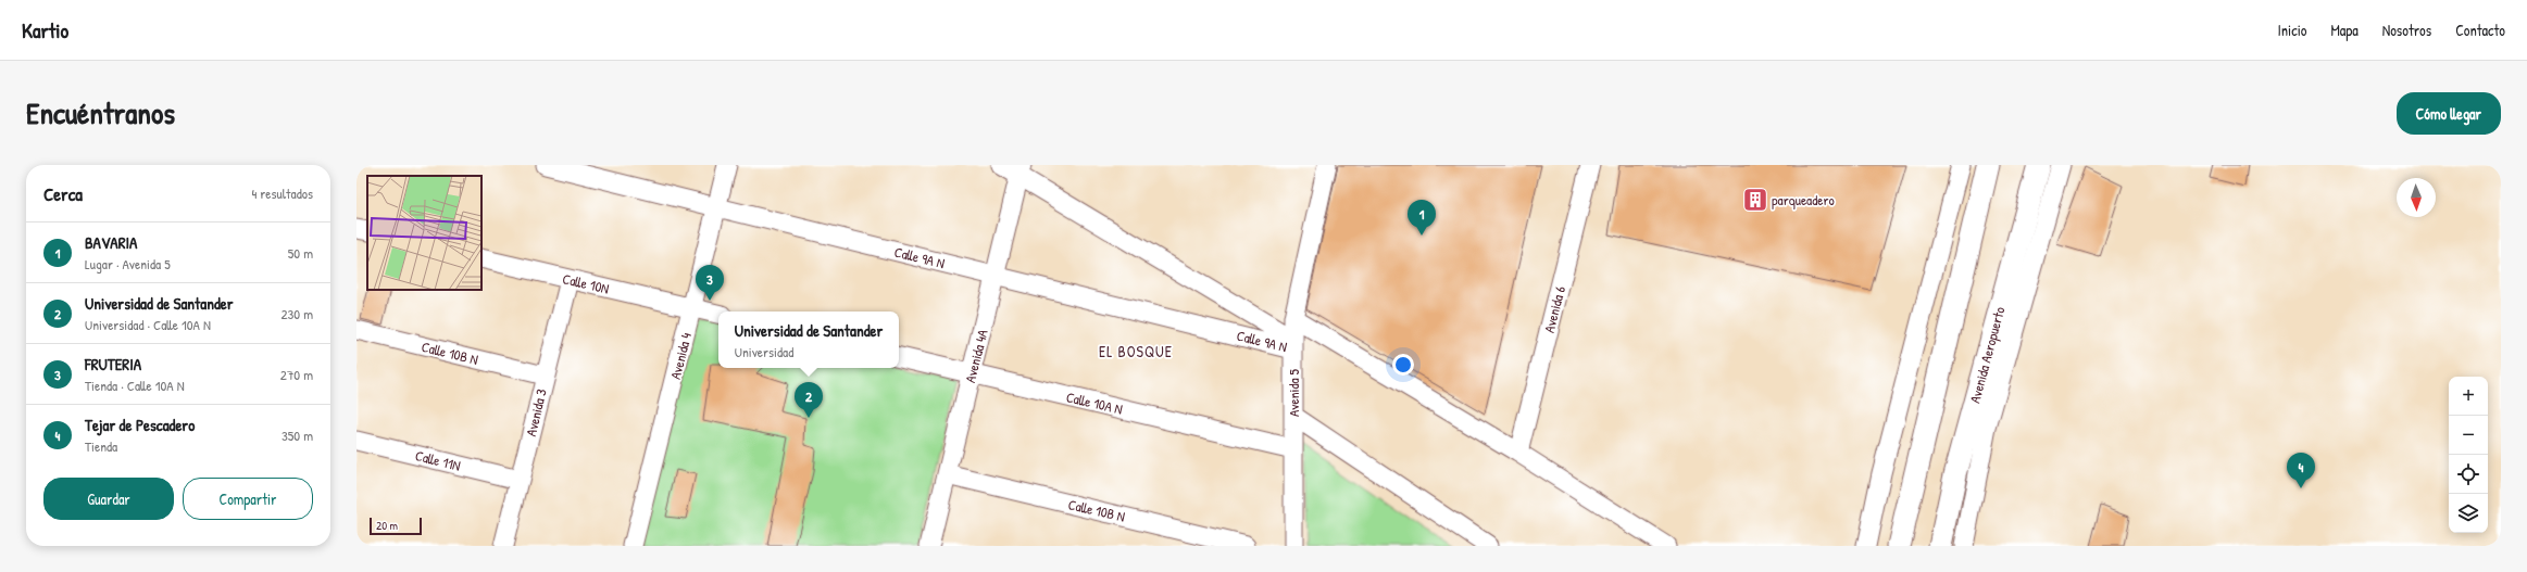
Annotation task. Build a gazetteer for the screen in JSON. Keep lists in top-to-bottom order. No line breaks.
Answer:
{"streets":{"main road":["Avenida Aeropuerto"],"street":["Calle 9A N","Calle 10N","Avenida 6","Calle 10B N","Avenida 4","Avenida 4A","Avenida 5","Calle 10A N","Avenida 3","Calle 11N"]},"crossings":[["Calle 9A N","Avenida 4"],["Calle 9A N","Avenida 4A"],["Calle 9A N","Avenida 5"],["Calle 10N","Avenida 4"],["Calle 10N","Avenida 3"],["Calle 10B N","Avenida 4A"],["Calle 10B N","Avenida 3"],["Avenida 4A","Calle 10A N"],["Avenida 5","Calle 10A N"],["Avenida 3","Calle 11N"]],"districts":["EL BOSQUE"],"places":{"building":["parqueadero"]},"scale_bar":"20 m","north":"bottom","page":{"header":"Kartio","nav":["Inicio","Mapa","Nosotros","Contacto"],"title":"Encuéntranos","buttons":["Cómo llegar",["Guardar","Compartir"]],"heading":["Cerca","4 resultados"],"pins":["1","3","2","4"],"list":[{"mark":"1","name":"BAVARIA","note":"Lugar · Avenida 5","value":"50 m"},{"mark":"2","name":"Universidad de Santander","note":"Universidad · Calle 10A N","value":"230 m"},{"mark":"3","name":"FRUTERIA","note":"Tienda · Calle 10A N","value":"270 m"},{"mark":"4","name":"Tejar de Pescadero","note":"Tienda","value":"350 m"}],"popup":["Universidad de Santander","Universidad"],"map_buttons":["+","−"],"scale":"20 m"}}
